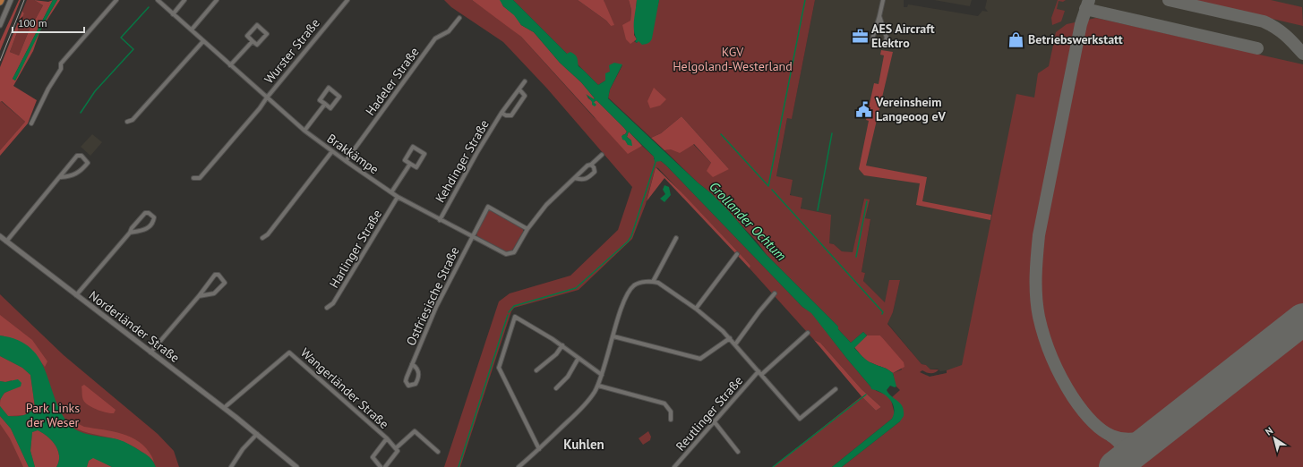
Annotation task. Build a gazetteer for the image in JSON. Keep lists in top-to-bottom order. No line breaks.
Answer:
{"streets":{"street":["Wurster Straße","Hadeler Straße","Brakkämpe","Kehdinger Straße","Harlinger Straße","Ostfriesische Straße","Norderländer Straße","Wangerländer Straße","Reutlinger Straße"]},"crossings":[["Wurster Straße","Brakkämpe"],["Hadeler Straße","Brakkämpe"],["Brakkämpe","Kehdinger Straße"],["Brakkämpe","Harlinger Straße"],["Brakkämpe","Ostfriesische Straße"],["Norderländer Straße","Wangerländer Straße"]],"districts":["Kuhlen"],"water":["Grollander Ochtum"],"parks":["KGV Helgoland-Westerland","Park Links der Weser"],"places":{"office":["AES Aircraft Elektro"],"shop":["Betriebswerkstatt"],"public building":["Vereinsheim Langeoog eV"]},"scale_bar":"100 m","north":"top left"}
